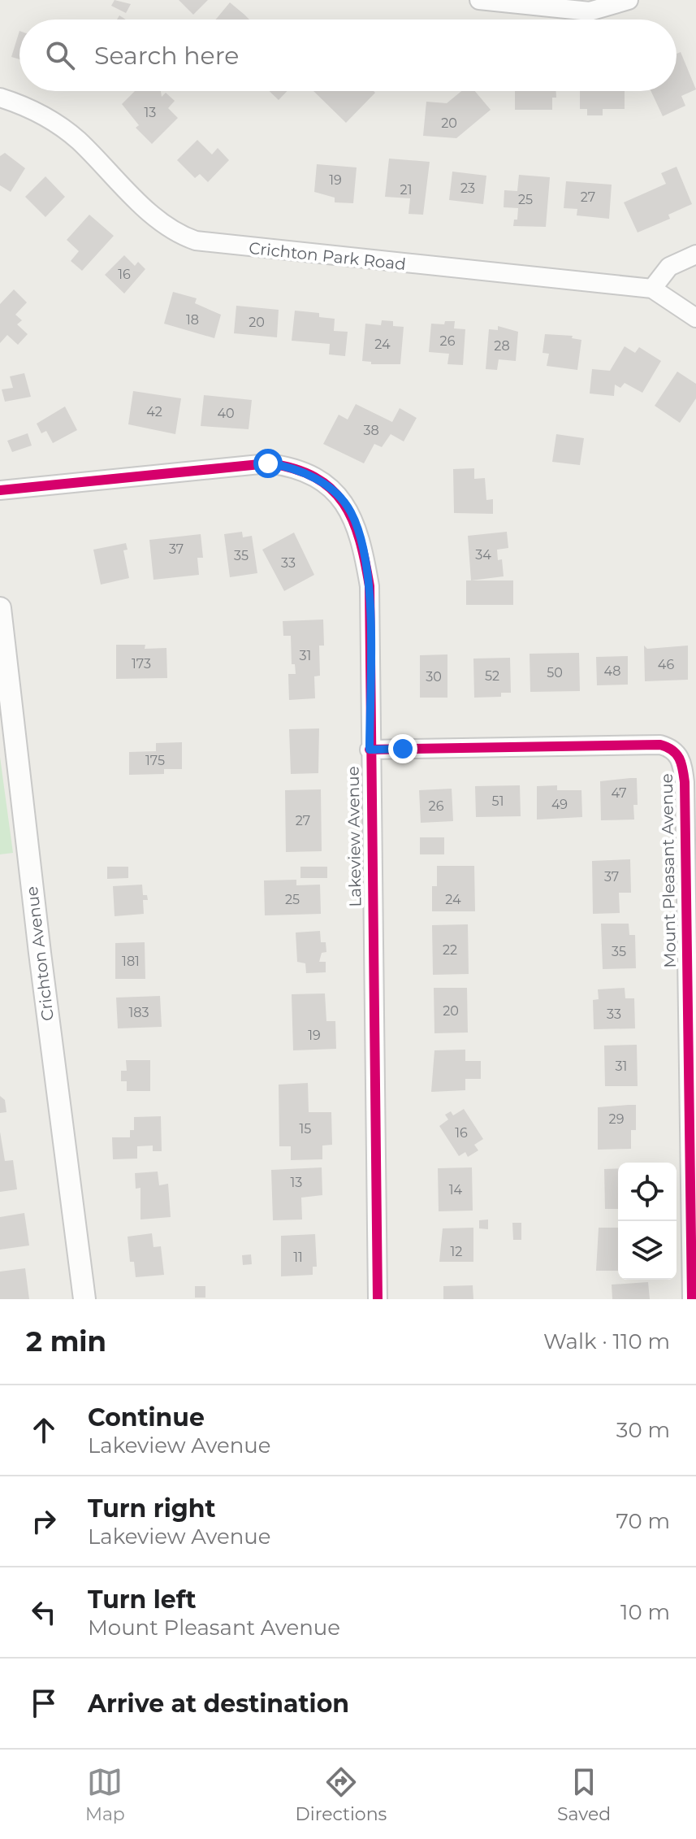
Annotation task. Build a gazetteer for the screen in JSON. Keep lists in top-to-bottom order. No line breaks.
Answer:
{"streets":{"street":["Crichton Park Road","Lakeview Avenue","Mount Pleasant Avenue","Crichton Avenue"]},"crossings":[["Lakeview Avenue","Mount Pleasant Avenue"]],"house_numbers":["13","20","19","23","21","27","25","16","18","20","26","24","28","42","40","38","37","34","35","33","31","173","46","48","50","52","30","175","47","51","49","26","27","37","25","24","22","35","181","20","183","33","19","31","29","15","16","13","14","12","11"],"page":{"search":"Search here","heading":["2 min","Walk · 110 m"],"list":[["Continue","Lakeview Avenue","30 m"],["Turn right","Lakeview Avenue","70 m"],["Turn left","Mount Pleasant Avenue","10 m"],"Arrive at destination"],"nav":["Map","Directions","Saved"]}}
